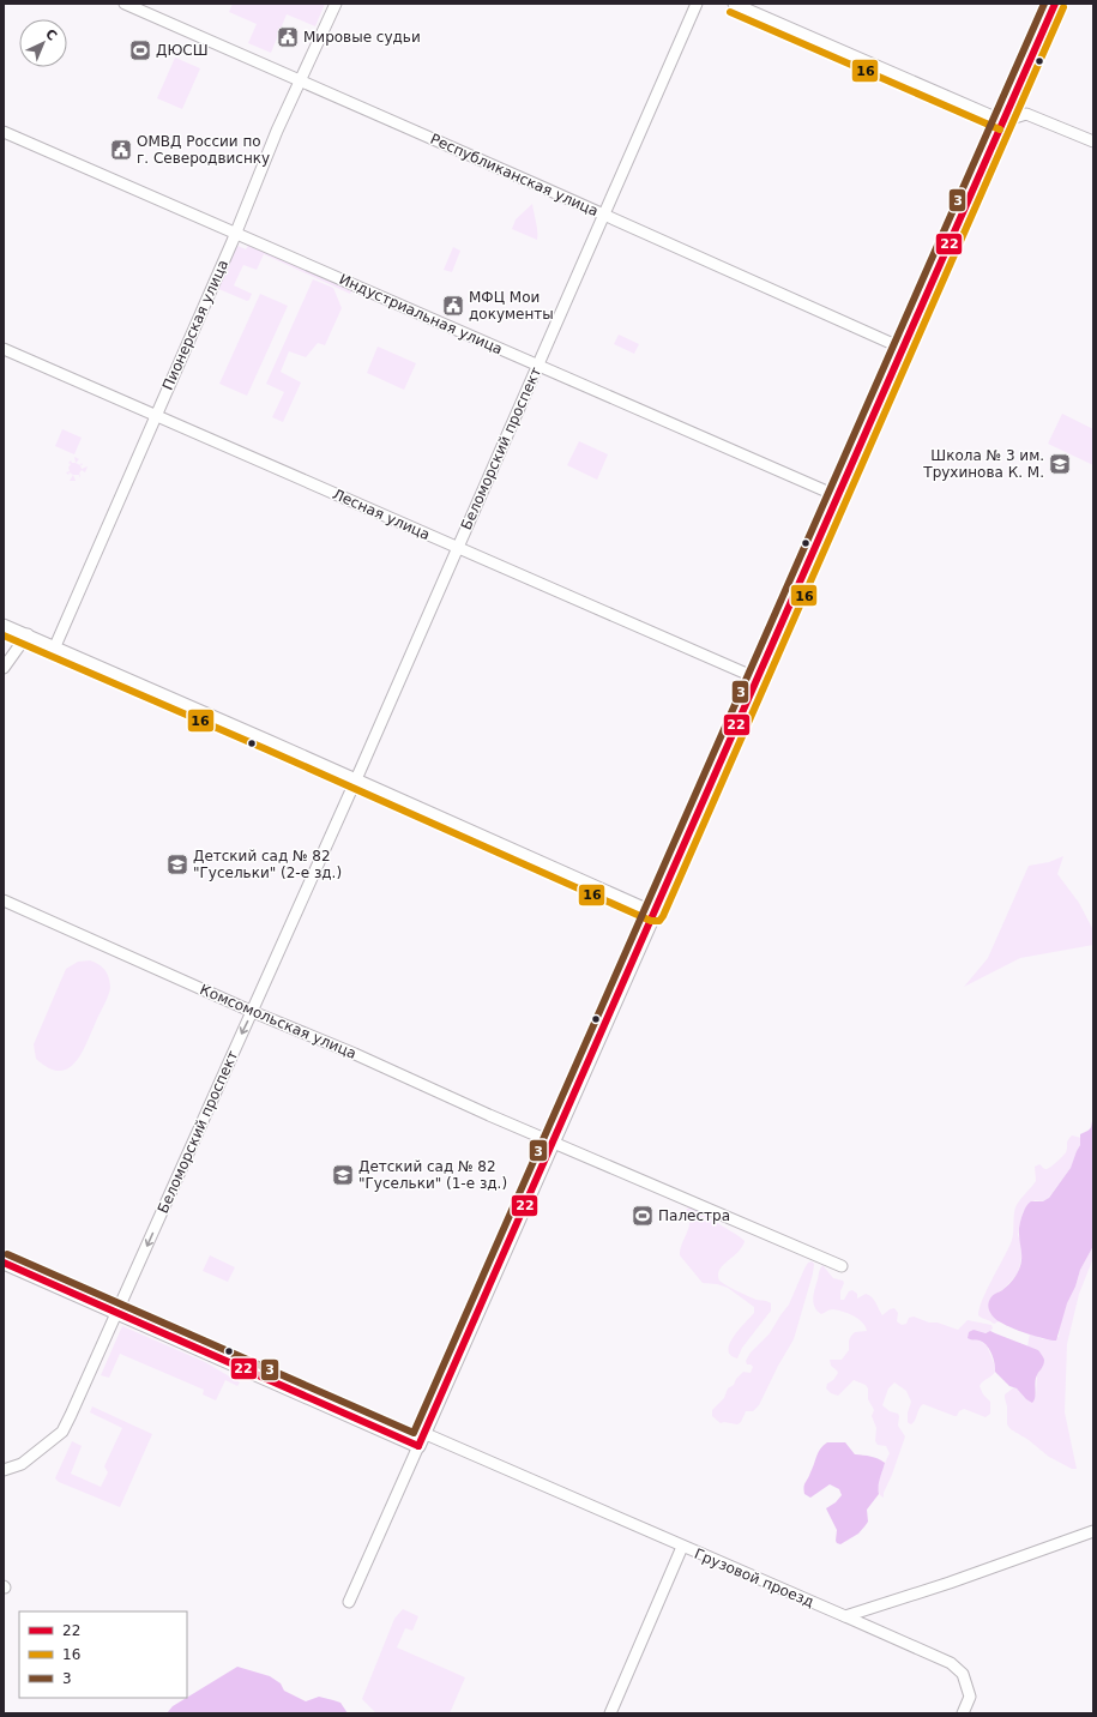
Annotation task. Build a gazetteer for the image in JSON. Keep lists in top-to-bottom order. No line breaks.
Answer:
{"streets":{"street":["Республиканская улица","Индустриальная улица","Пионерская улица","Беломорский проспект","Лесная улица","Комсомольская улица","Грузовой проезд"]},"crossings":[["Республиканская улица","Пионерская улица"],["Республиканская улица","Беломорский проспект"],["Индустриальная улица","Пионерская улица"],["Индустриальная улица","Беломорский проспект"],["Пионерская улица","Лесная улица"],["Беломорский проспект","Лесная улица"],["Беломорский проспект","Комсомольская улица"]],"places":{"public building":["Мировые судьи","ОМВД России по г. Северодвиснку","МФЦ Мои документы"],"sports":["ДЮСШ","Палестра"],"school or university":["Школа № 3 им. Трухинова К. М.","Детский сад № 82 \"Гусельки\" (2-е зд.)","Детский сад № 82 \"Гусельки\" (1-е зд.)"]},"lines":["transit line 22","transit line 3","transit line 16"],"legend":["22","16","3"],"north":"top right"}
